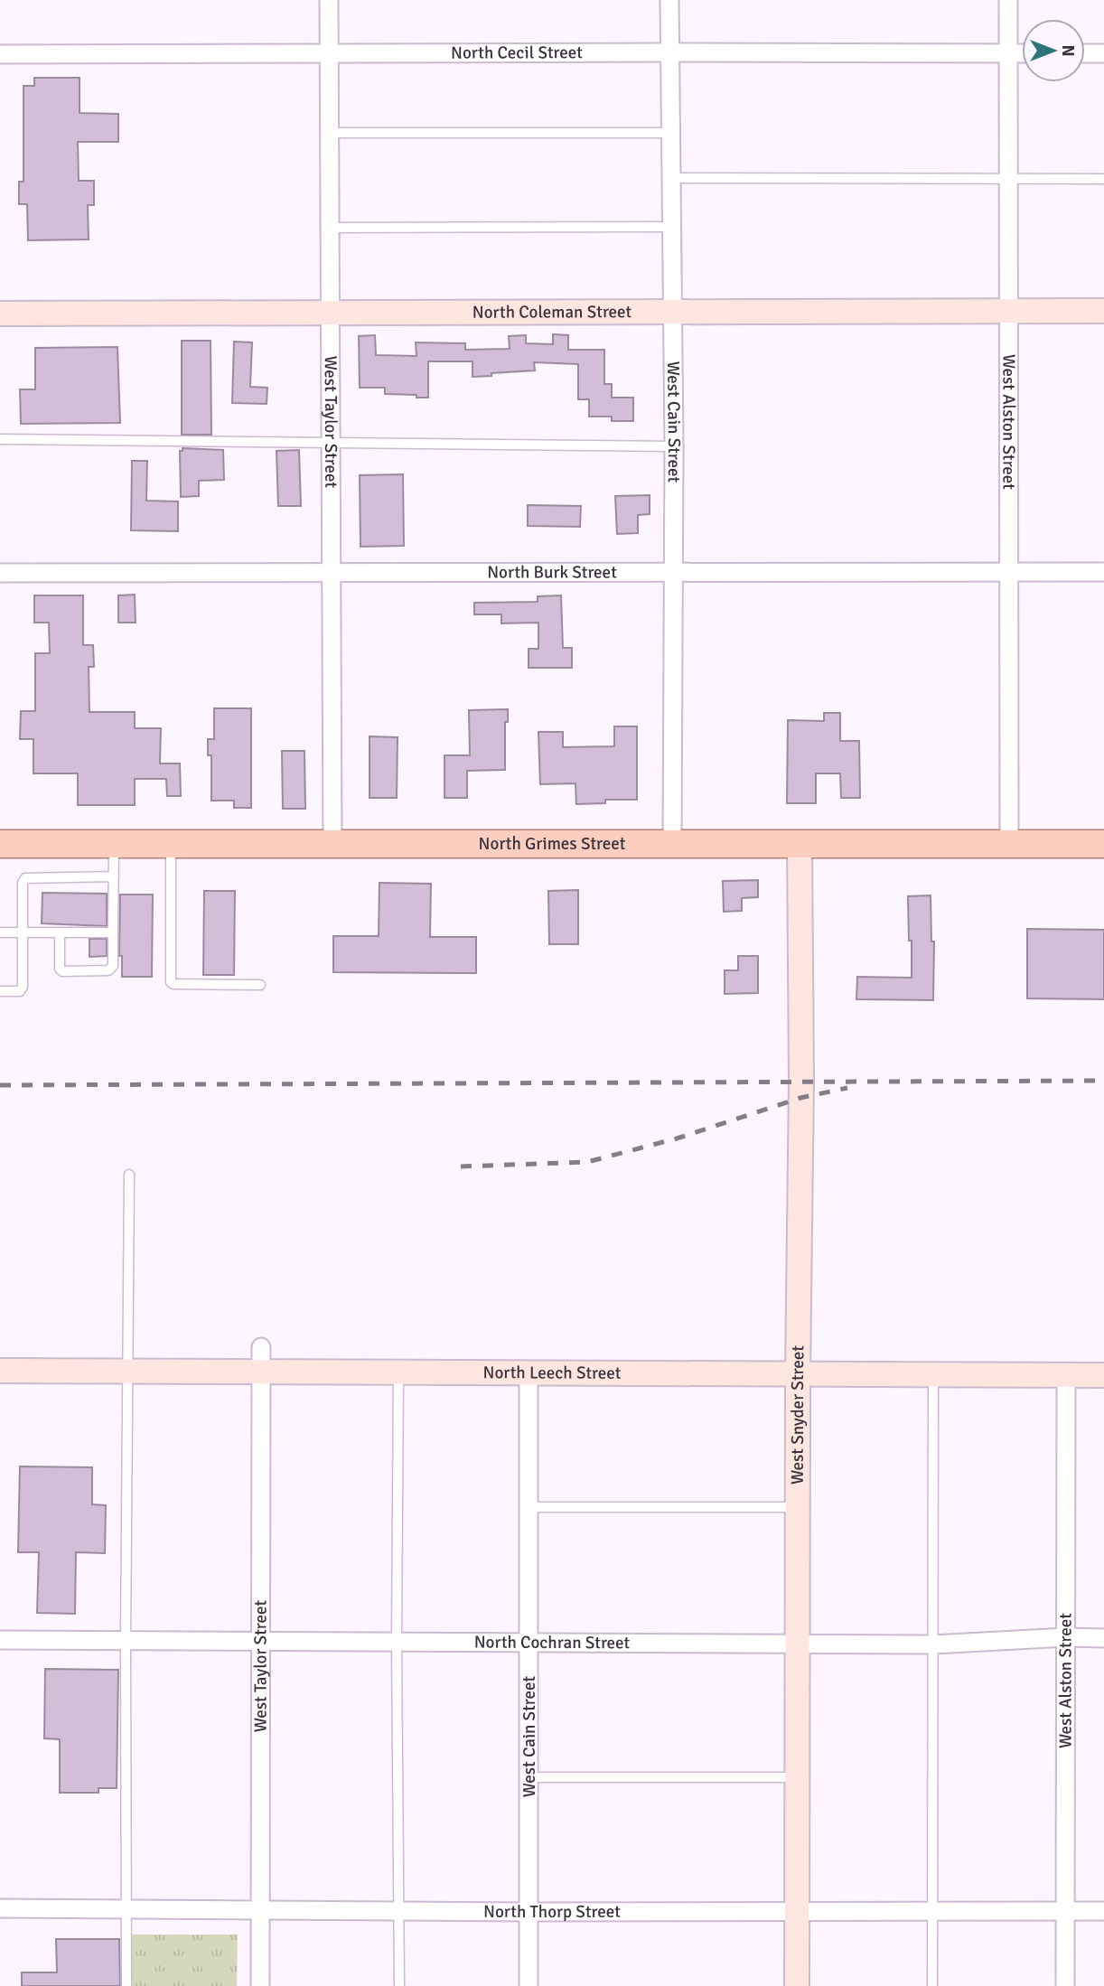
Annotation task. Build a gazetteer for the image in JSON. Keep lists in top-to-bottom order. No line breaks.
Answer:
{"streets":{"main road":["North Grimes Street"],"street":["North Cecil Street","North Coleman Street","West Alston Street","West Taylor Street","West Cain Street","North Burk Street","North Leech Street","West Snyder Street","North Cochran Street","North Thorp Street"]},"crossings":[["North Cecil Street","West Alston Street"],["North Cecil Street","West Taylor Street"],["North Cecil Street","West Cain Street"],["North Coleman Street","West Alston Street"],["North Coleman Street","West Taylor Street"],["North Coleman Street","West Cain Street"],["West Alston Street","North Burk Street"],["West Alston Street","North Grimes Street"],["West Alston Street","North Leech Street"],["West Alston Street","North Cochran Street"],["West Alston Street","North Thorp Street"],["West Taylor Street","North Burk Street"],["West Taylor Street","North Grimes Street"],["West Taylor Street","North Leech Street"],["West Taylor Street","North Cochran Street"],["West Taylor Street","North Thorp Street"],["West Cain Street","North Burk Street"],["West Cain Street","North Grimes Street"],["West Cain Street","North Leech Street"],["West Cain Street","North Cochran Street"],["West Cain Street","North Thorp Street"],["North Grimes Street","West Snyder Street"],["North Leech Street","West Snyder Street"],["West Snyder Street","North Cochran Street"],["West Snyder Street","North Thorp Street"]],"north":"right"}
